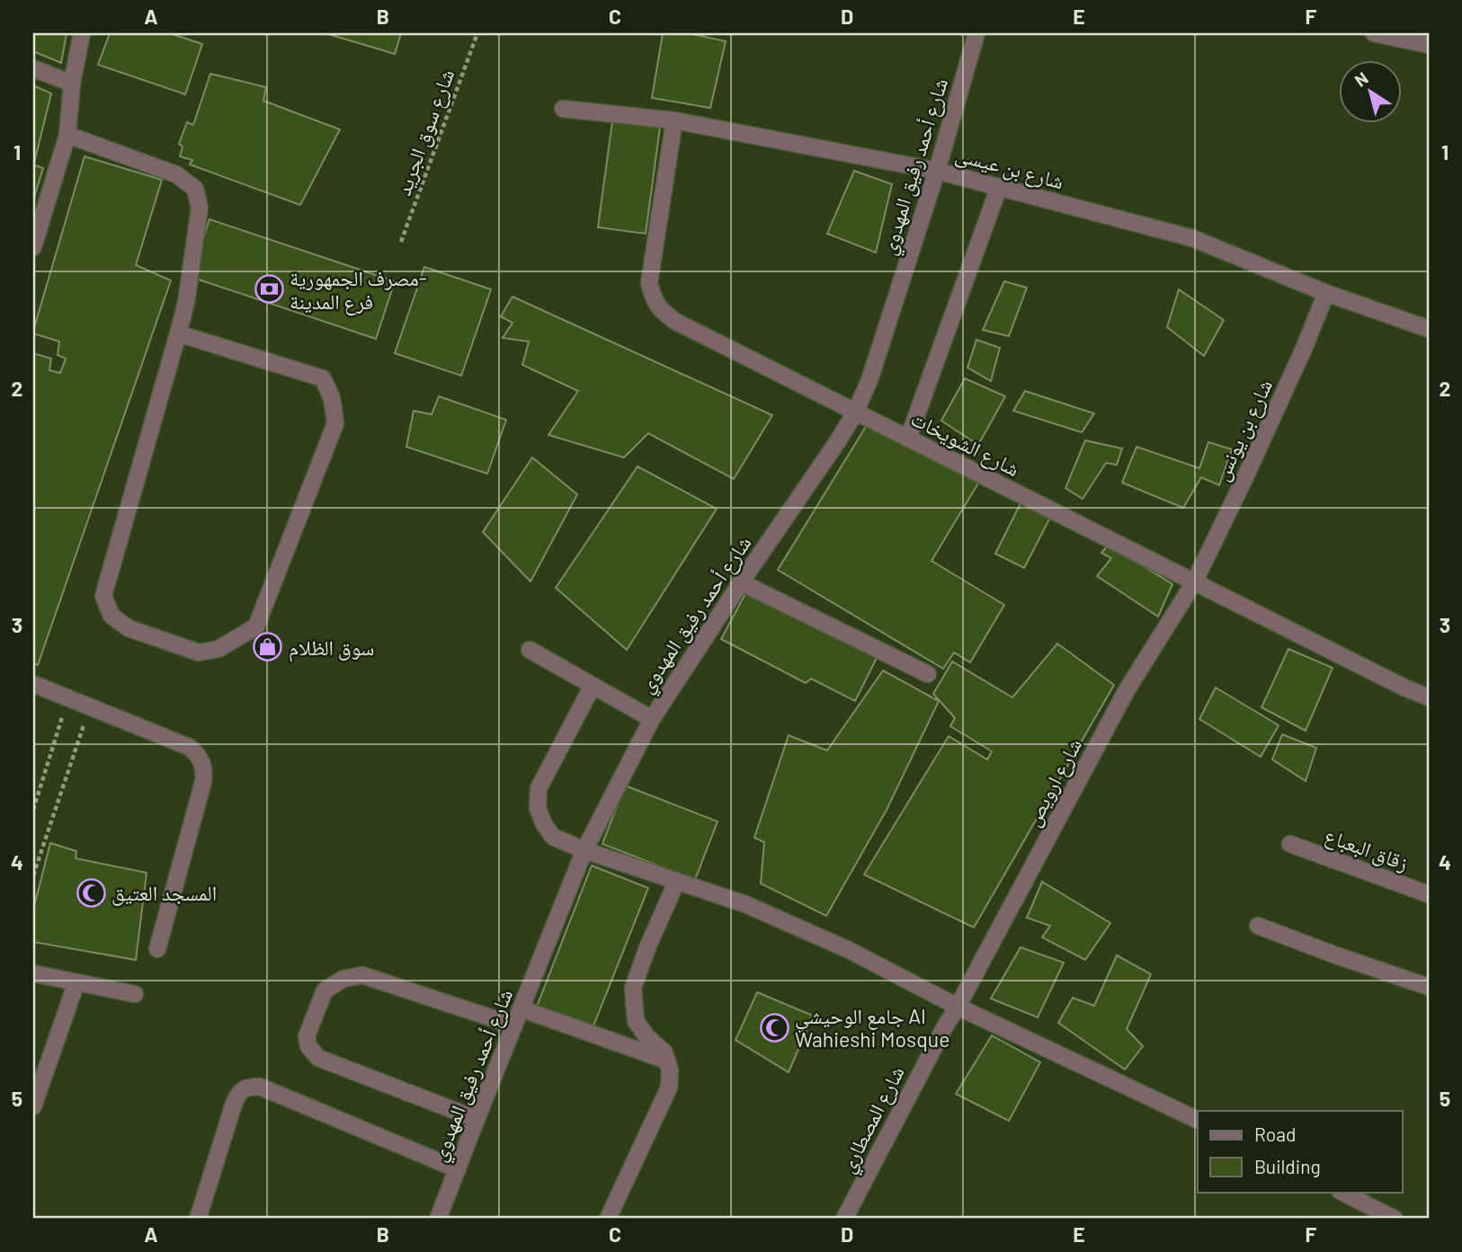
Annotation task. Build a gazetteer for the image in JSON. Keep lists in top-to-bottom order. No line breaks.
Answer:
{"streets":{"street":["شارع أحمد رفيق المهدوي","شارع بن عيسى","شارع بن يونس","شارع الشويخات","شارع ارويص","زقاق البعباع","شارع المصطاري"],"path":["شارع سوق الجريد"]},"crossings":[["شارع أحمد رفيق المهدوي","شارع بن عيسى"],["شارع أحمد رفيق المهدوي","شارع الشويخات"],["شارع بن عيسى","شارع بن يونس"],["شارع بن عيسى","شارع الشويخات"],["شارع بن يونس","شارع الشويخات"],["شارع بن يونس","شارع ارويص"],["شارع الشويخات","شارع ارويص"],["شارع ارويص","شارع المصطاري"]],"places":{"bank":["مصرف الجمهورية- فرع المدينة"],"shop":["سوق الظلام"],"mosque":["المسجد العتيق","جامع الوحيشي Al Wahieshi Mosque"]},"legend":["Road","Building"],"north":"top left","grid":{"columns":["A","B","C","D","E","F"],"rows":["1","2","3","4","5"]}}
